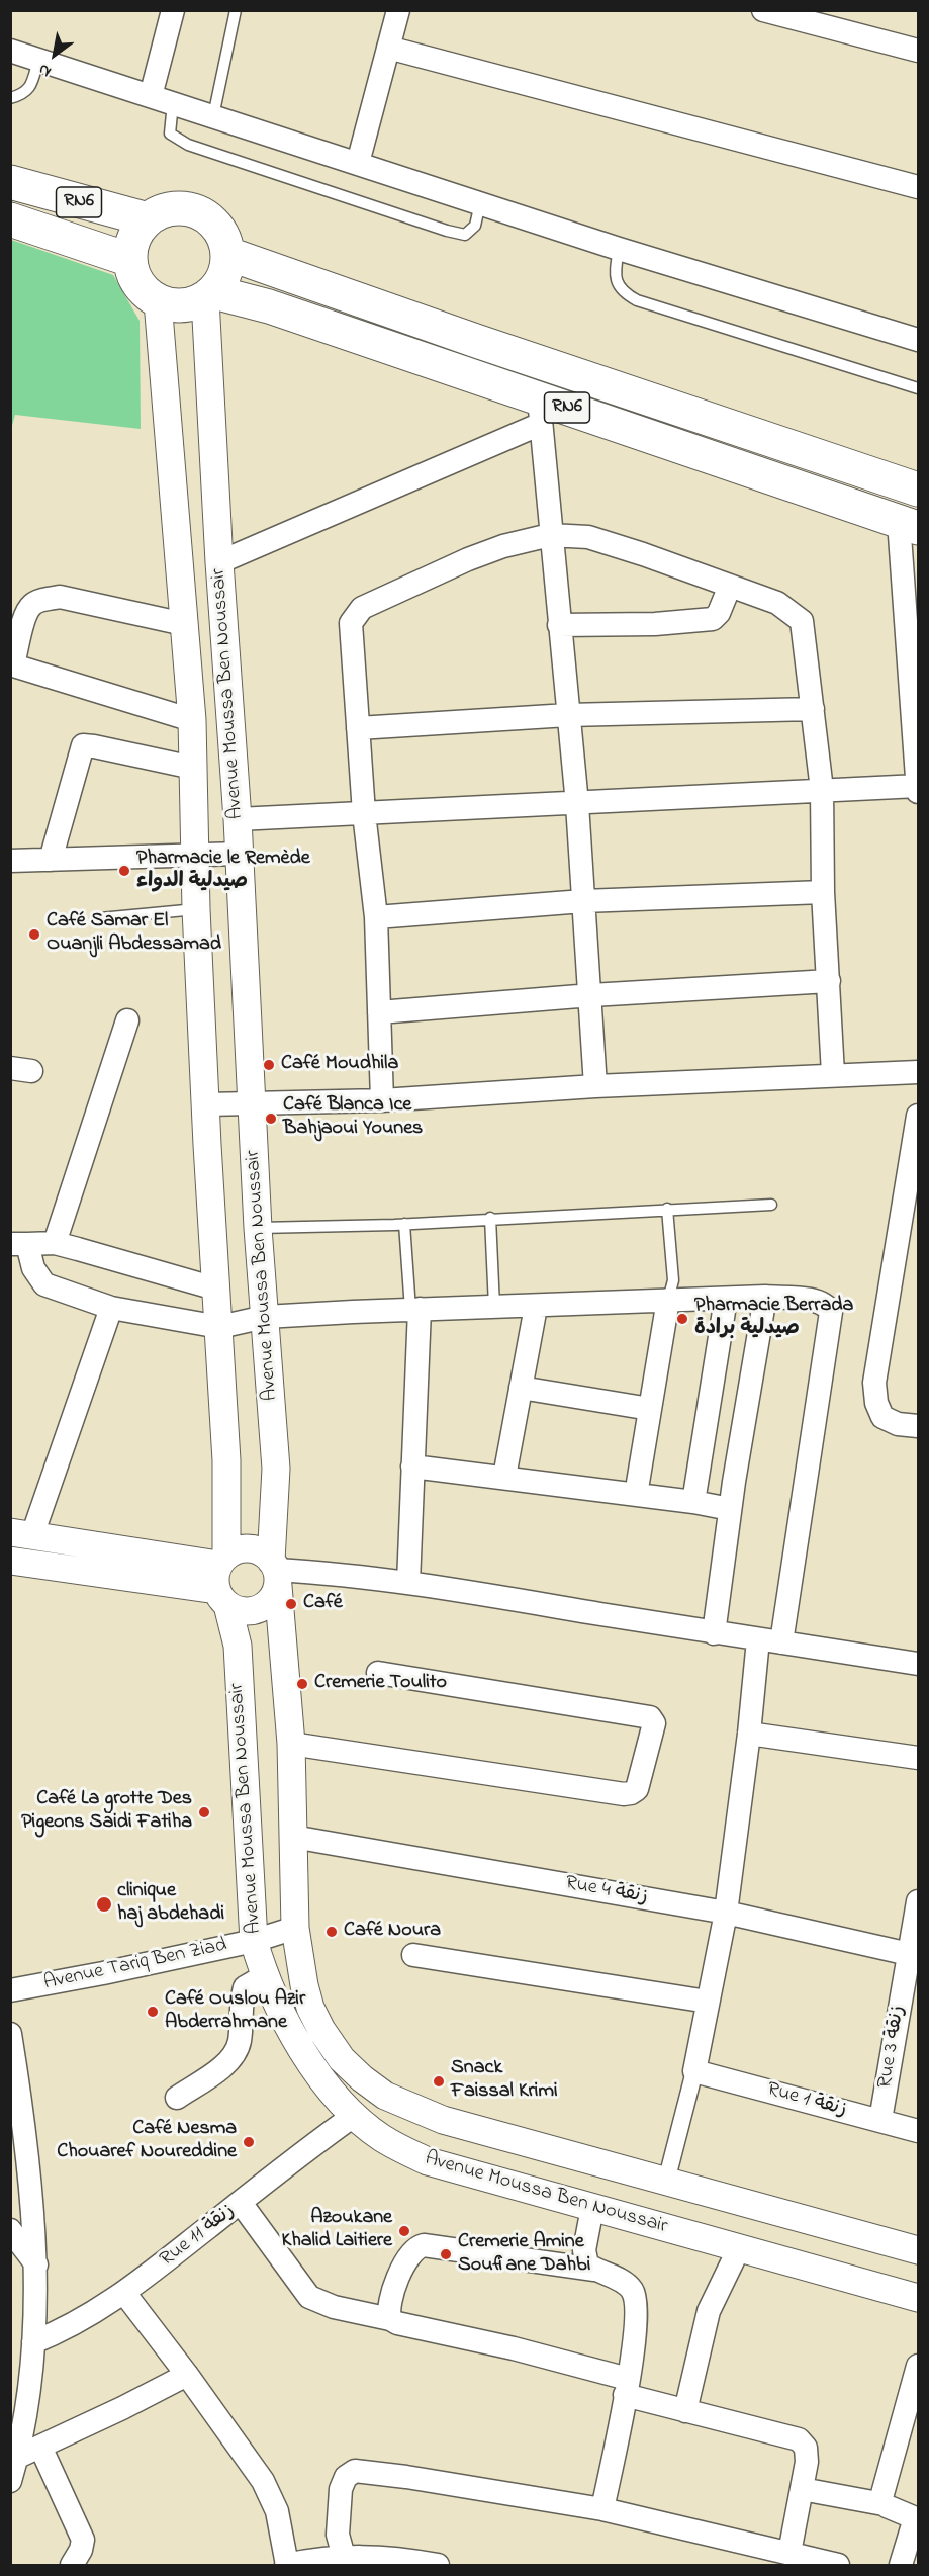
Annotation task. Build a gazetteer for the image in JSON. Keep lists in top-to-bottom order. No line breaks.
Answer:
{"streets":{"main road":["RN6"],"street":["Avenue Moussa Ben Noussair","Rue 4 زنقة","Avenue Tariq Ben Ziad","Rue 3 زنقة","Rue 1 زنقة","Rue 11 زنقة"]},"crossings":[["RN6","Avenue Moussa Ben Noussair"],["Avenue Moussa Ben Noussair","Rue 4 زنقة"],["Avenue Moussa Ben Noussair","Avenue Tariq Ben Ziad"],["Avenue Moussa Ben Noussair","Rue 11 زنقة"],["Rue 4 زنقة","Rue 3 زنقة"],["Rue 3 زنقة","Rue 1 زنقة"]],"places":["Pharmacie le Remède صيدلية الدواء","Café Samar El Ouanjli Abdessamad","Café Moudhila","Café Blanca Ice Bahjaoui Younes","Pharmacie Berrada صيدلية برادة","Café","Cremerie Toulito","Café La grotte Des Pigeons Saidi Fatiha","clinique haj abdehadi","Café Noura","Café Ouslou Azir Abderrahmane","Snack Faissal Krimi","Café Nesma Chouaref Noureddine","Azoukane Khalid Laitiere","Cremerie Amine Soufiane Dahbi"],"north":"bottom left"}
